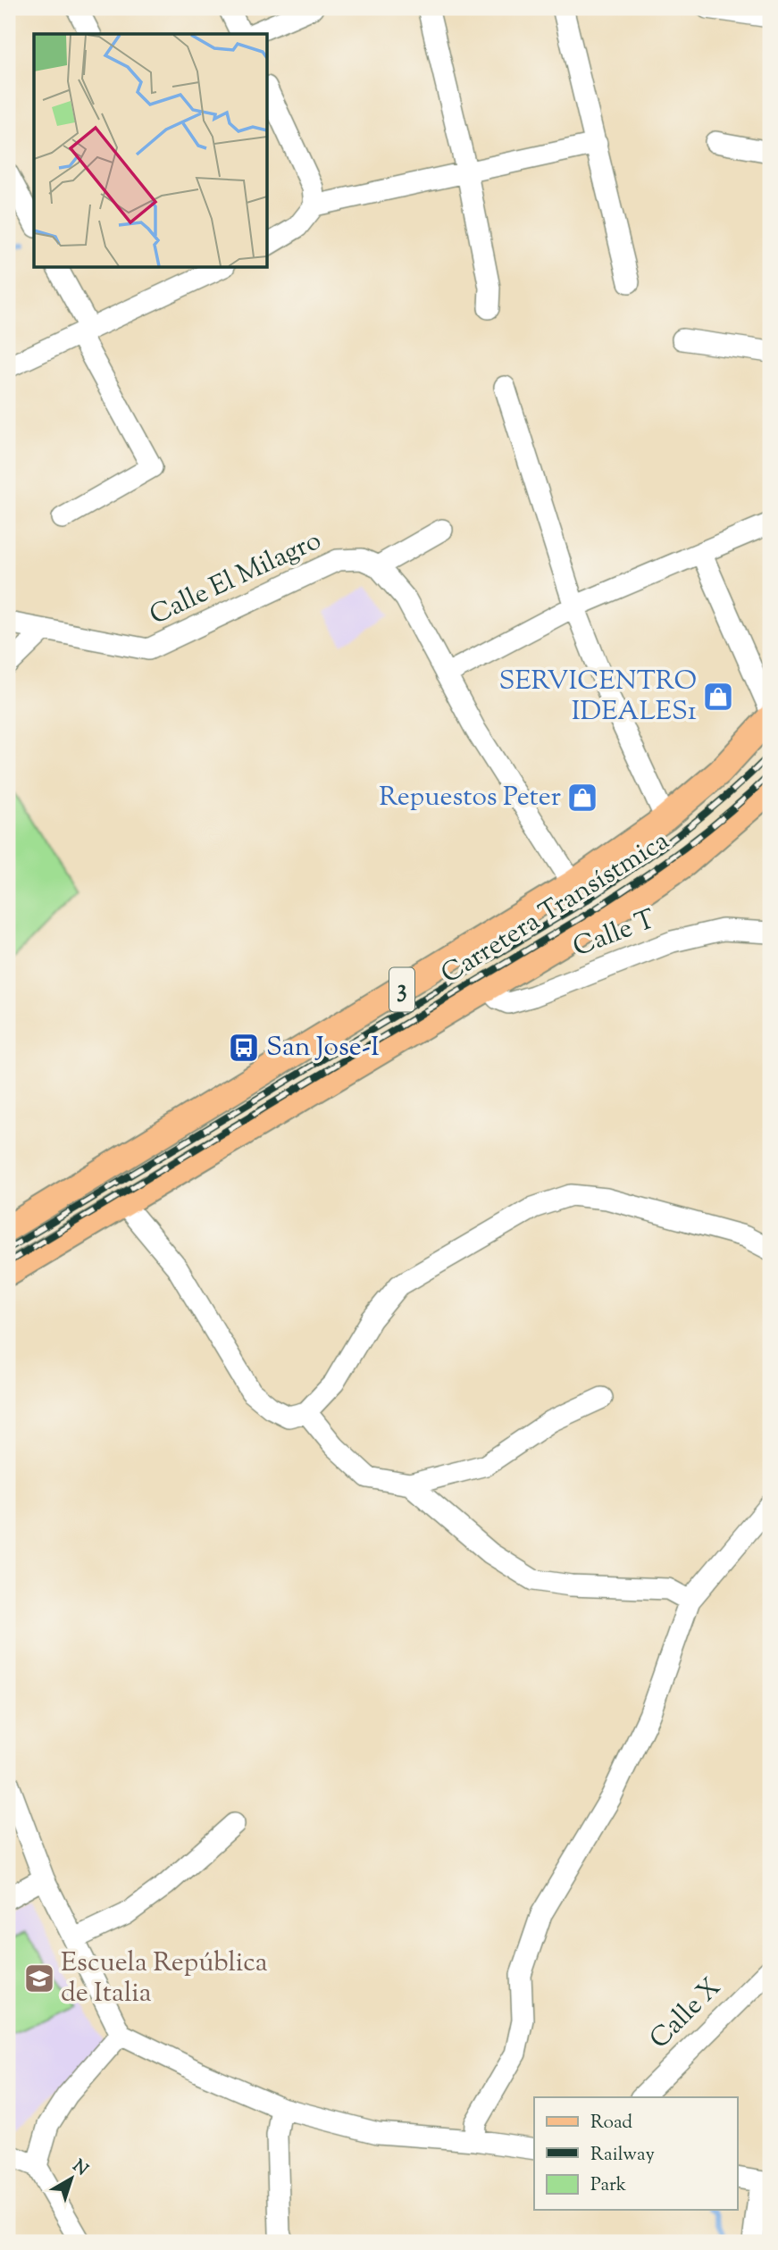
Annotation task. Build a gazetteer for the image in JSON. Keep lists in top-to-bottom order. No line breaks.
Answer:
{"streets":{"main road":["Carretera Transístmica","3"],"street":["Calle El Milagro","Calle T","Calle X"]},"crossings":[["Carretera Transístmica","Calle T"]],"places":{"shop":["SERVICENTRO IDEALES1","Repuestos Peter"],"bus stop":["San Jose-I"],"school or university":["Escuela República de Italia"]},"legend":["Road","Railway","Park"],"north":"top right"}
